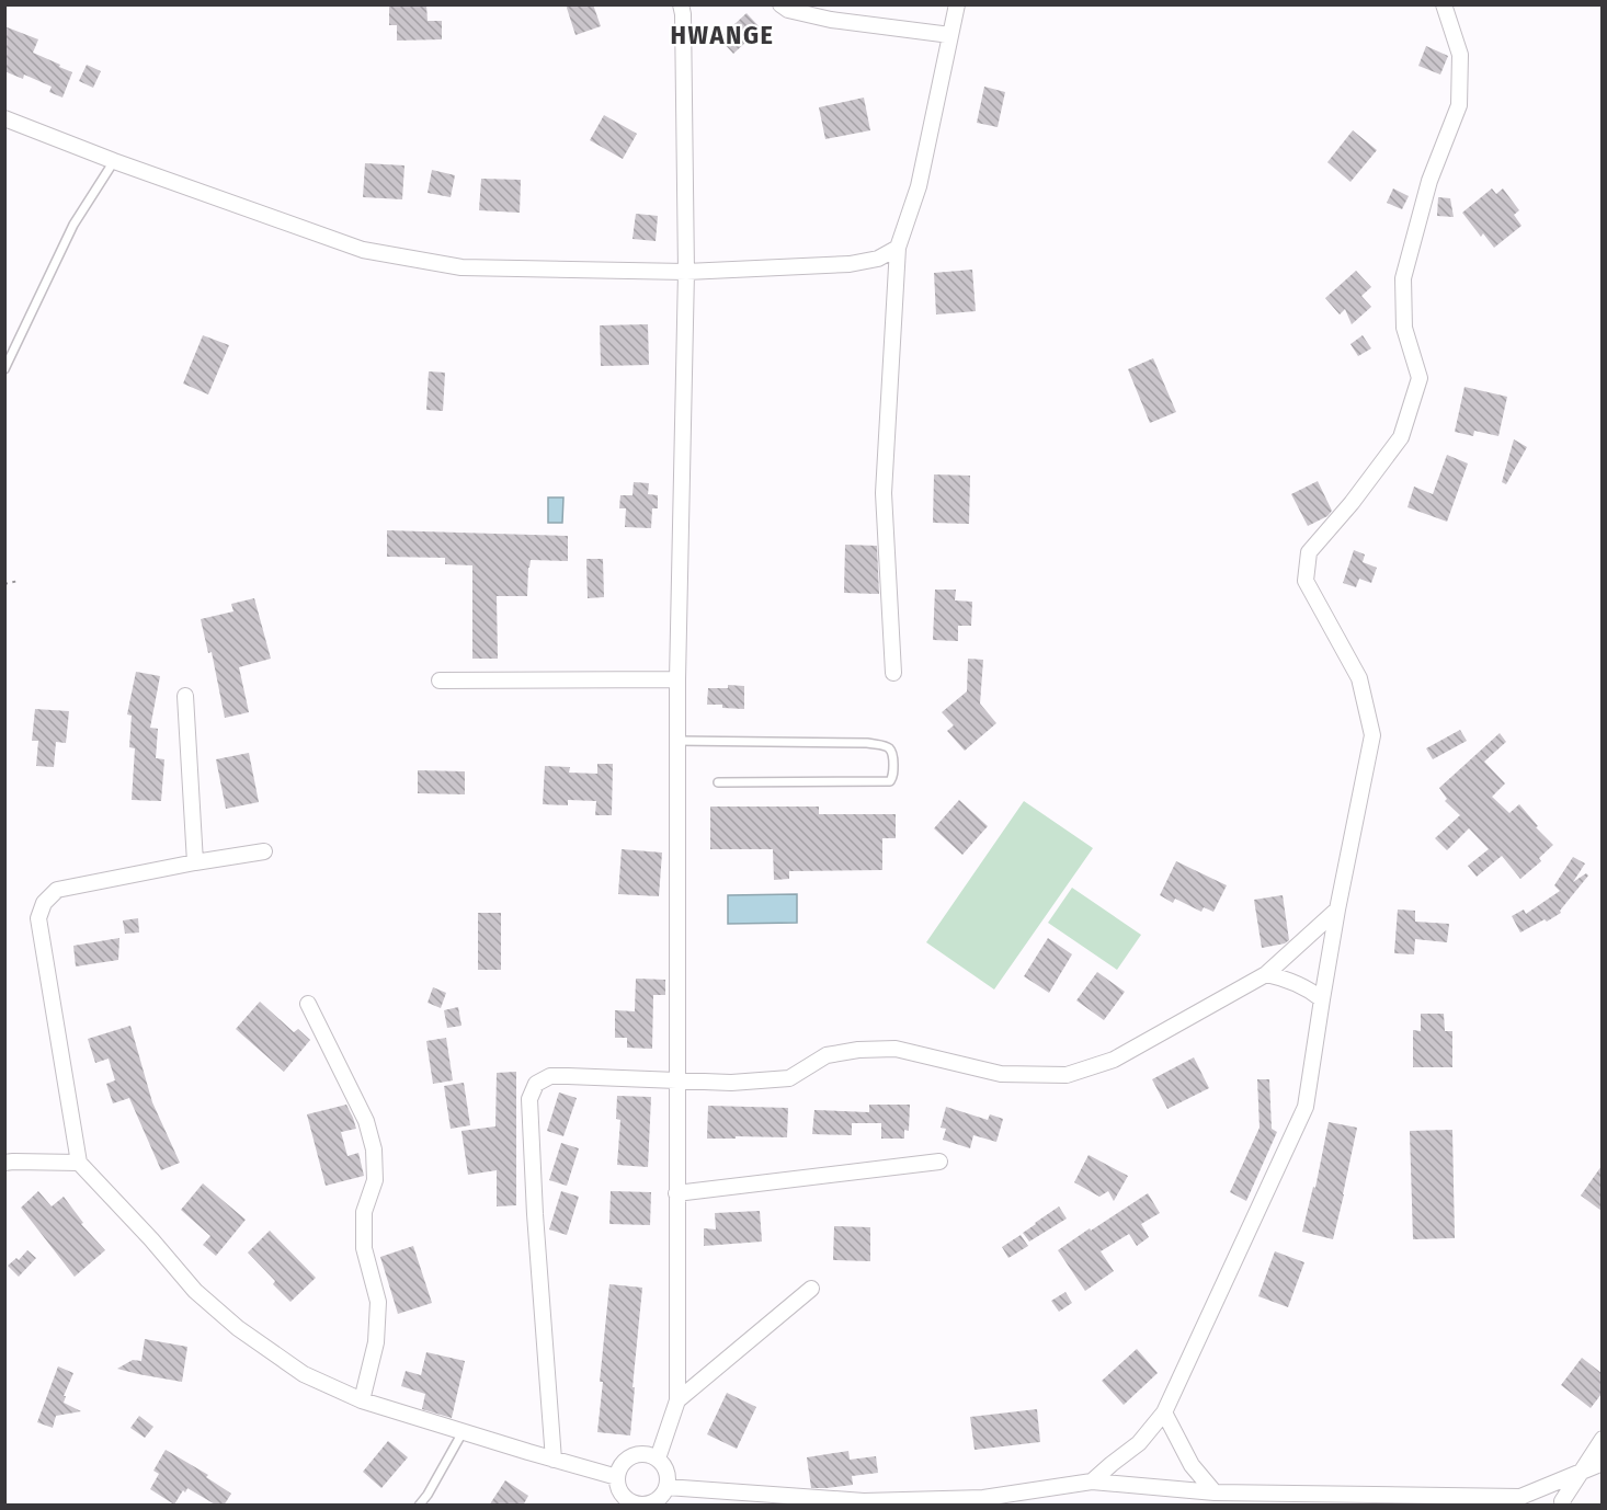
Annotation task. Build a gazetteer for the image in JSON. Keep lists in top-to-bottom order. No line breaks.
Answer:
{"districts":["HWANGE"]}
